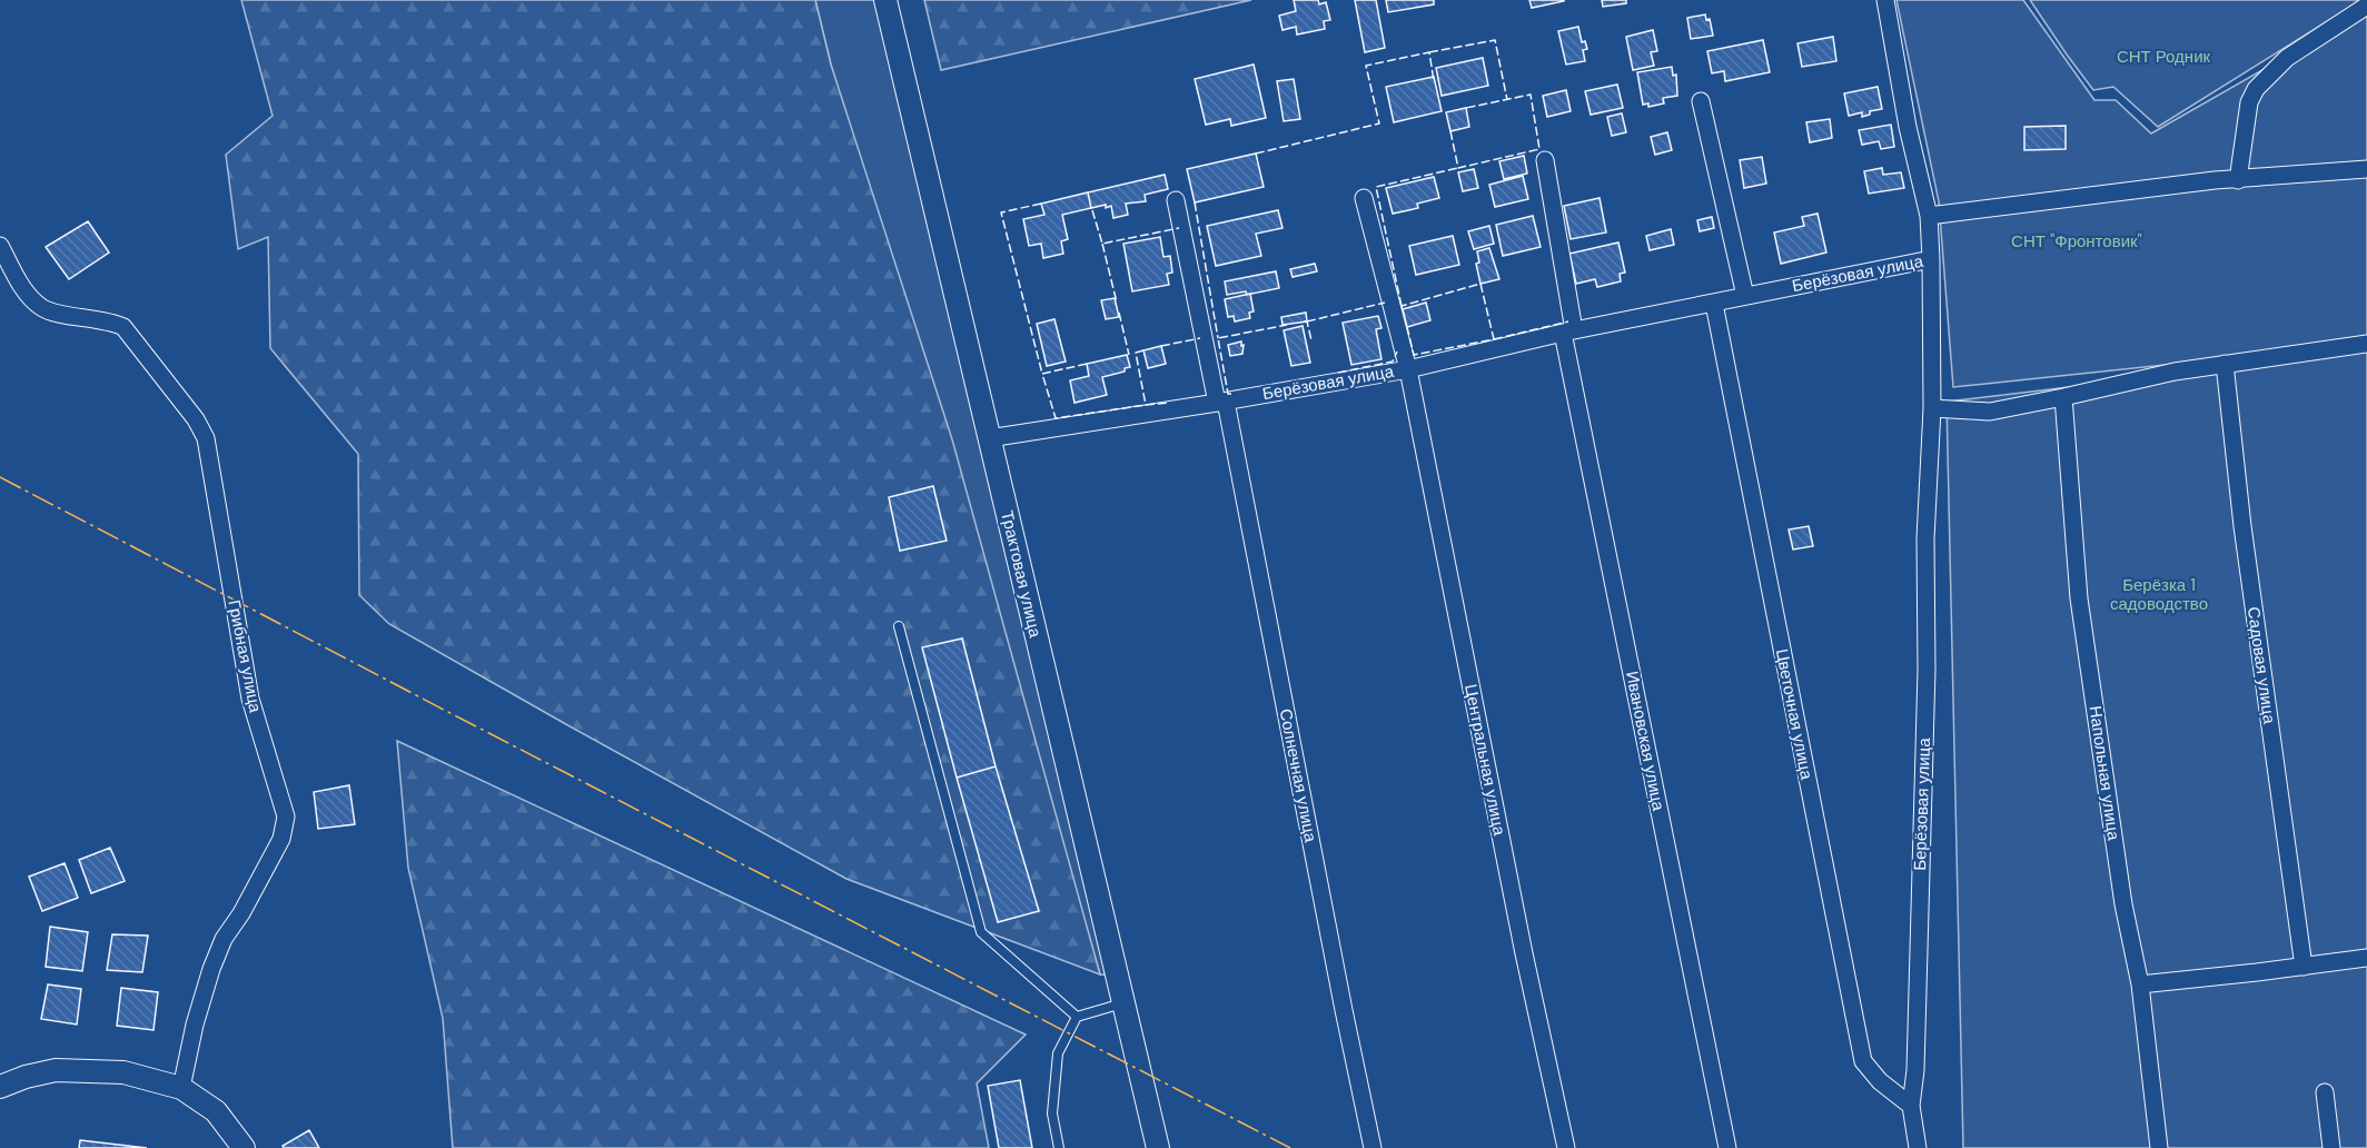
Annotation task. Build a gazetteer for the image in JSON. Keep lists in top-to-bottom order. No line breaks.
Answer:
{"streets":{"street":["Берёзовая улица","Трактовая улица","Грибная улица","Садовая улица","Цветочная улица","Ивановская улица","Центральная улица","Напольная улица","Солнечная улица"]},"crossings":[["Берёзовая улица","Трактовая улица"],["Берёзовая улица","Цветочная улица"],["Берёзовая улица","Ивановская улица"],["Берёзовая улица","Центральная улица"],["Берёзовая улица","Солнечная улица"]],"parks":["СНТ Родник","СНТ \"Фронтовик\"","Берёзка 1 садоводство"]}
